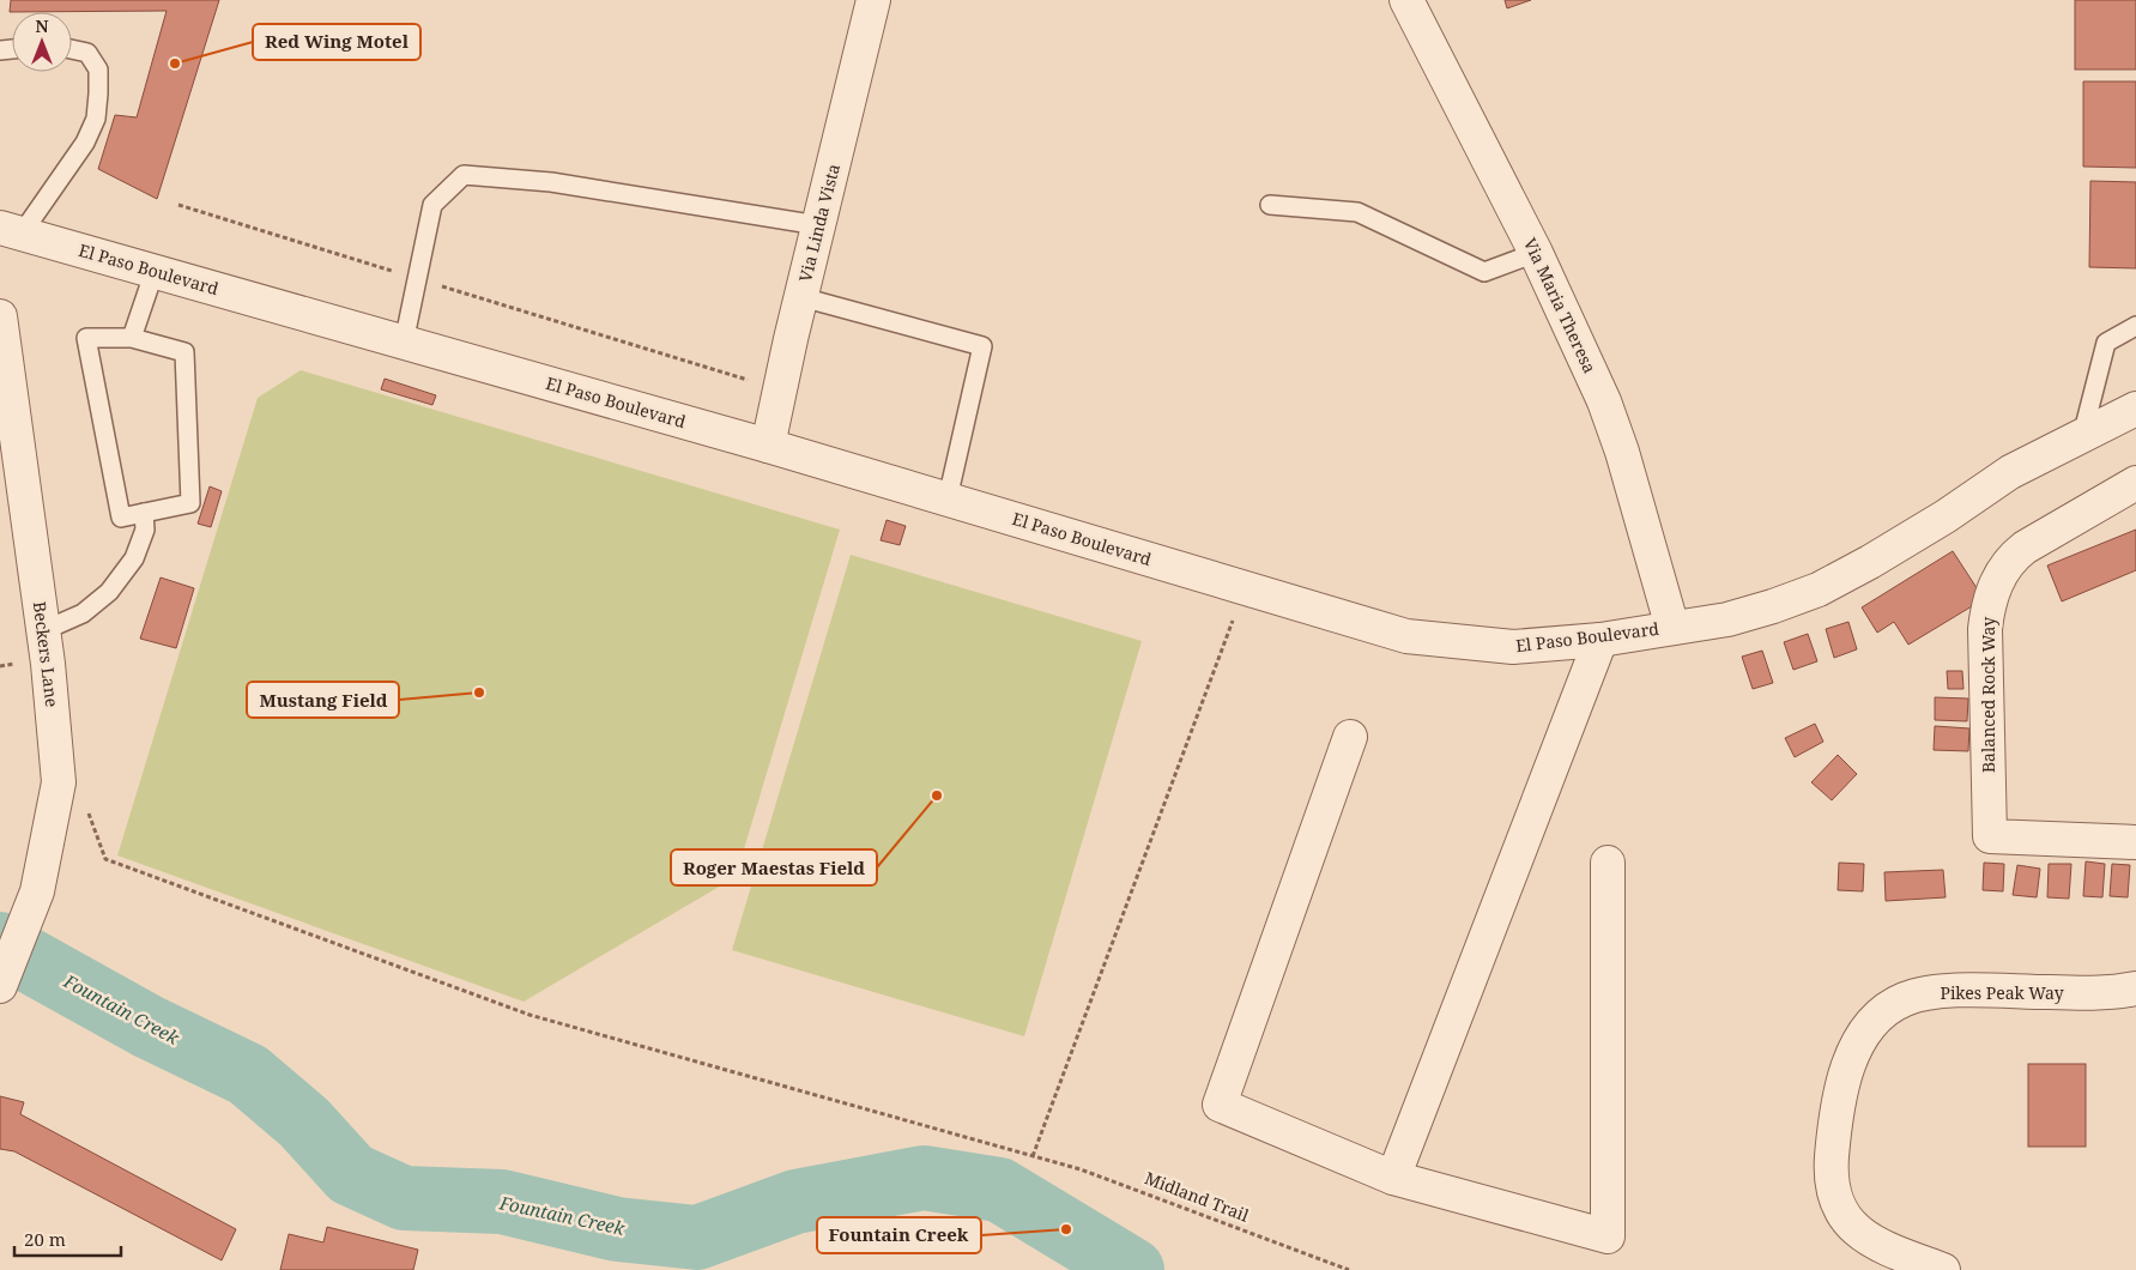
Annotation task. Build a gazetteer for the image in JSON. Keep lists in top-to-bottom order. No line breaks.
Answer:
{"streets":{"street":["Via Linda Vista","El Paso Boulevard","Via Maria Theresa","Beckers Lane","Balanced Rock Way","Pikes Peak Way"],"path":["Midland Trail"]},"crossings":[["Via Linda Vista","El Paso Boulevard"],["El Paso Boulevard","Via Maria Theresa"]],"water":["Fountain Creek"],"places":["Red Wing Motel","Mustang Field","Roger Maestas Field","Fountain Creek"],"scale_bar":"20 m","north":"top"}
